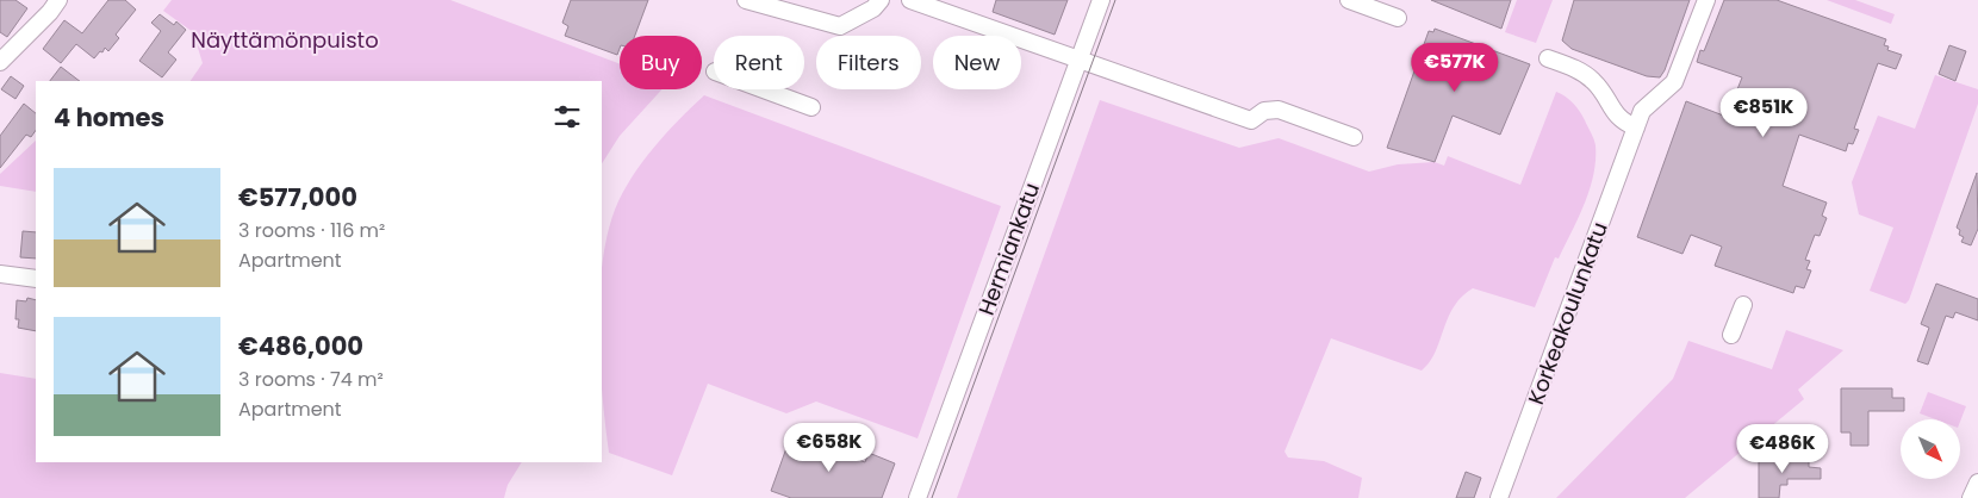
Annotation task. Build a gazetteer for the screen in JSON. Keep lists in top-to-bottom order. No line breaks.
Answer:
{"streets":{"street":["Hermiankatu","Korkeakoulunkatu"]},"parks":["Näyttämönpuisto"],"north":"bottom right","page":{"chip":["Buy","Rent","Filters","New"],"price":["€577K","€851K","€658K","€486K"],"heading":"4 homes","list":[{"name":"€577,000","note":"3 rooms · 116 m² · Apartment"},{"name":"€486,000","note":"3 rooms · 74 m² · Apartment"}]}}
